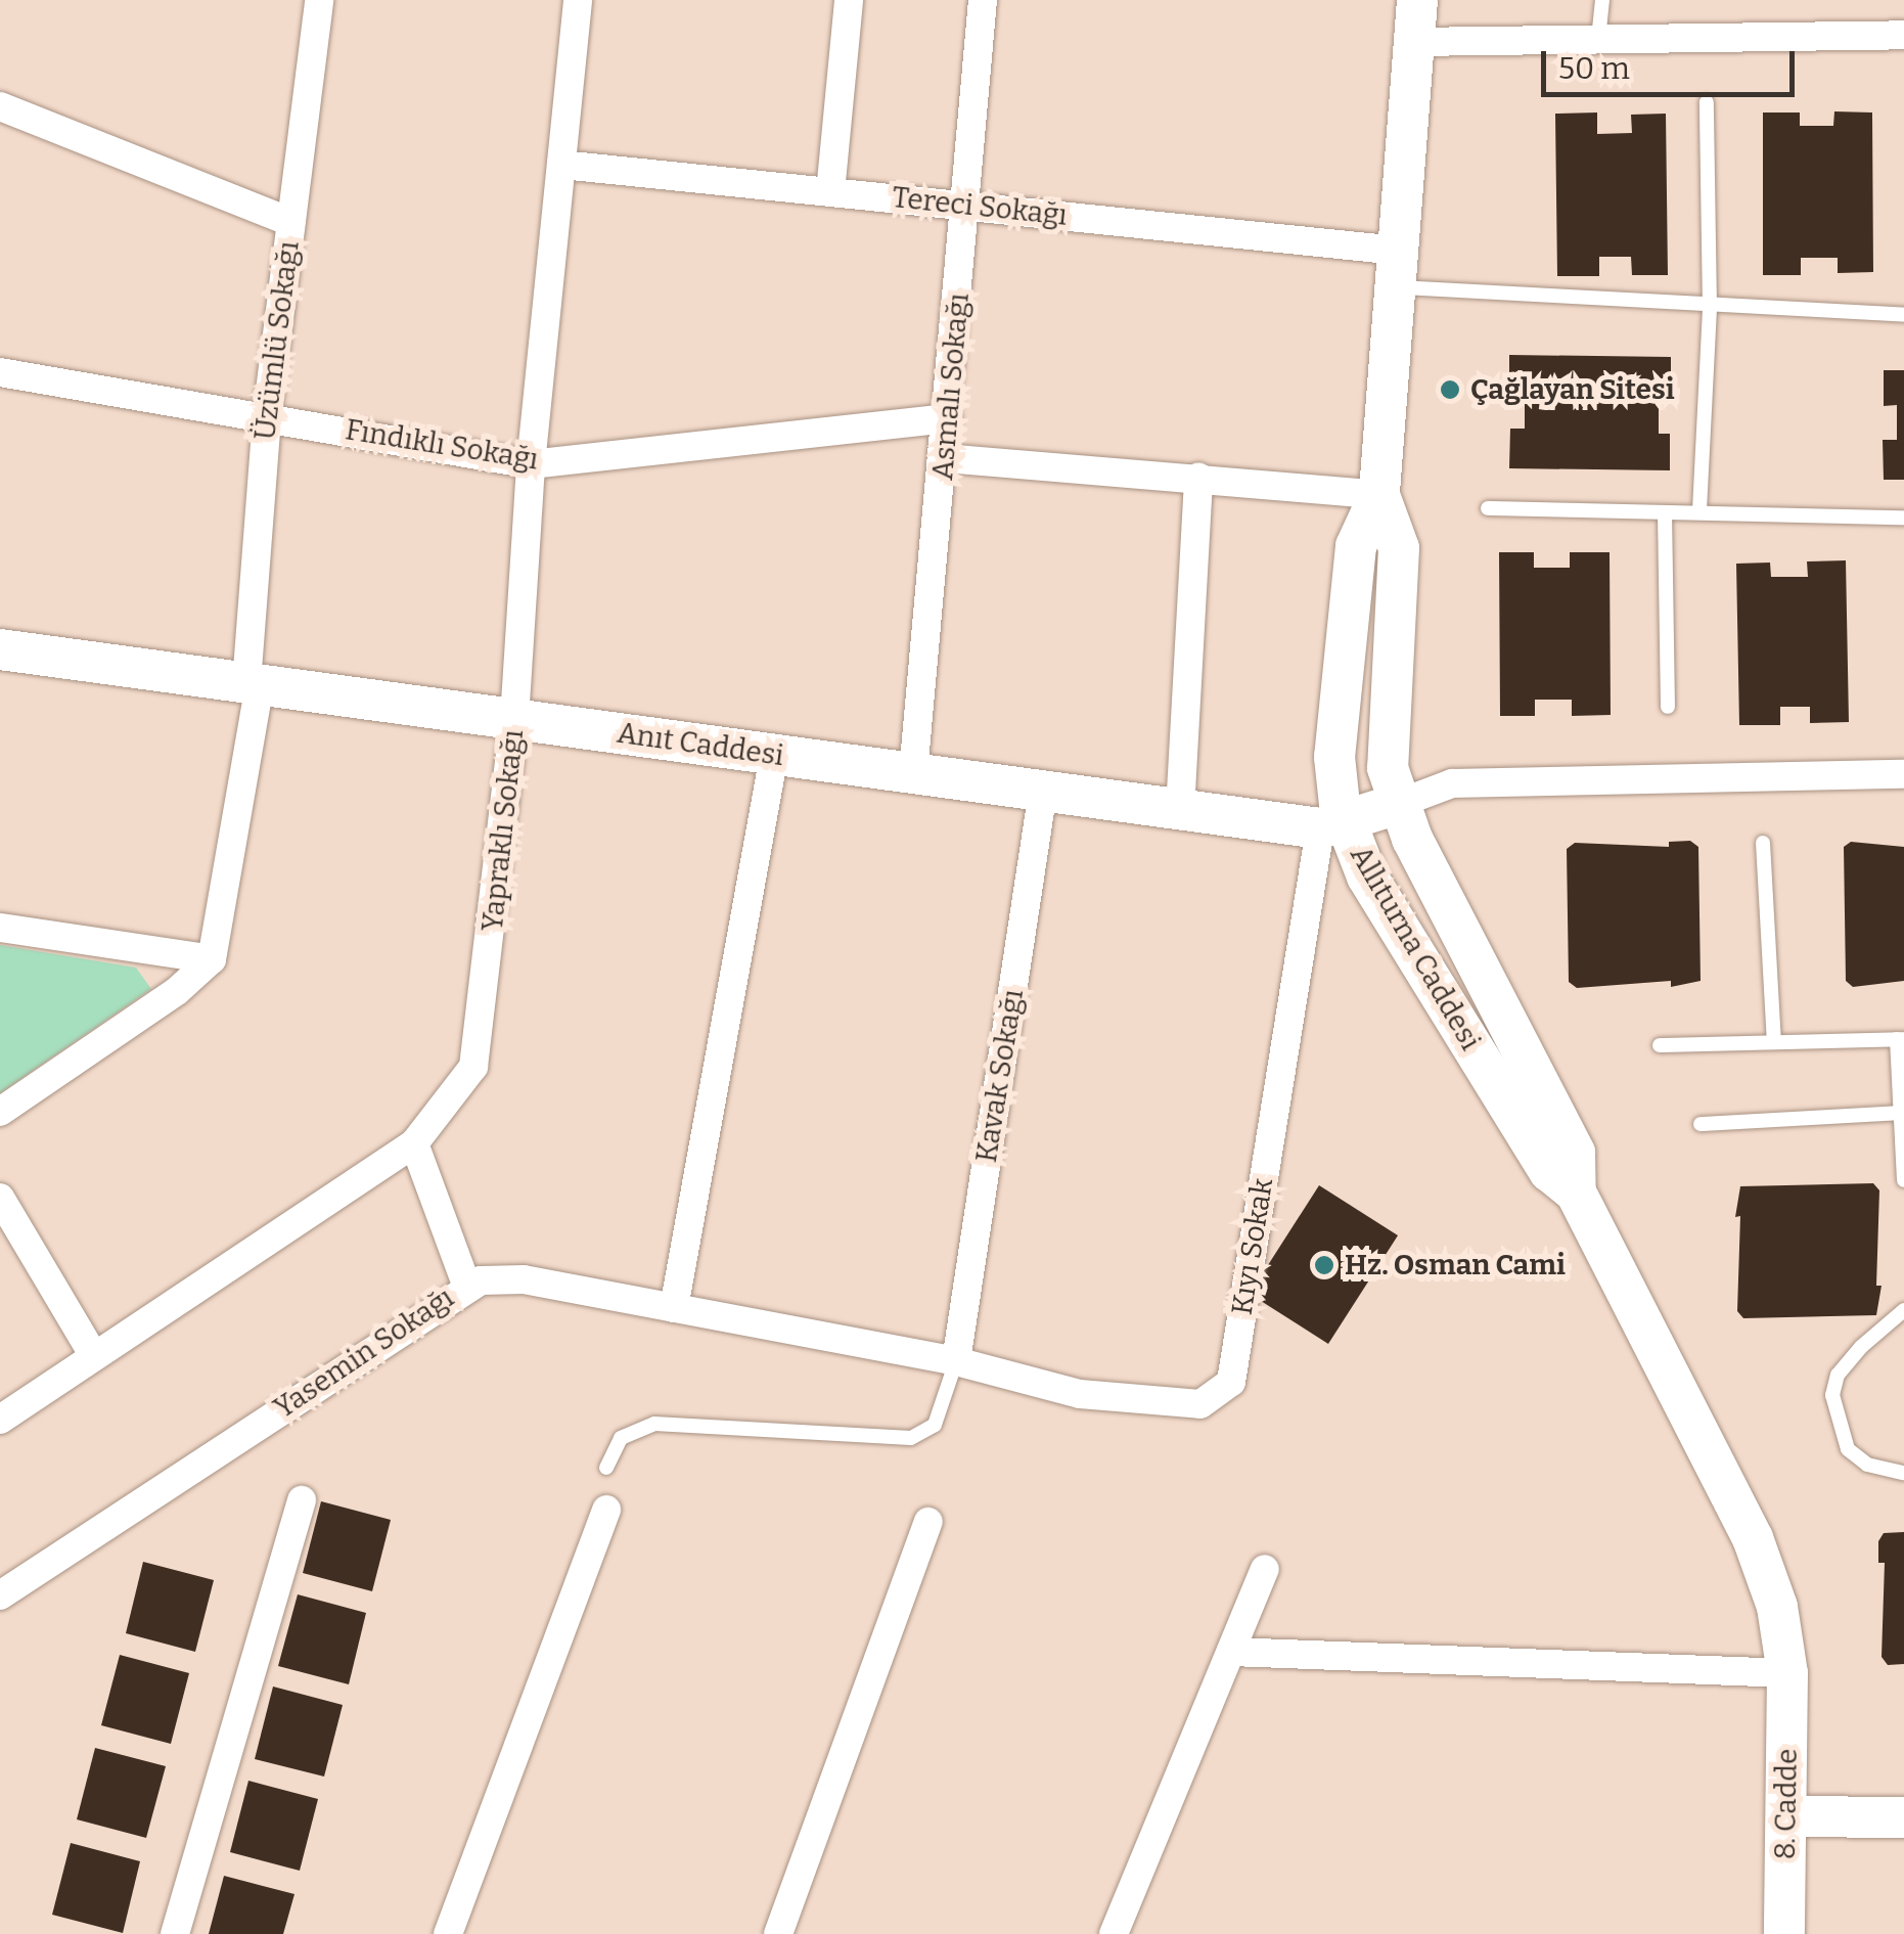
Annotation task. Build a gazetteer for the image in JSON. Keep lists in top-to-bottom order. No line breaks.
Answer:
{"streets":{"main road":["Anıt Caddesi","Allıturna Caddesi","8. Cadde"],"street":["Tereci Sokağı","Üzümlü Sokağı","Asmalı Sokağı","Fındıklı Sokağı","Yapraklı Sokağı","Kavak Sokağı","Kıyı Sokak","Yasemin Sokağı"]},"crossings":[["Tereci Sokağı","Asmalı Sokağı"],["Tereci Sokağı","Yapraklı Sokağı"],["Tereci Sokağı","Allıturna Caddesi"],["Üzümlü Sokağı","Fındıklı Sokağı"],["Üzümlü Sokağı","Anıt Caddesi"],["Asmalı Sokağı","Fındıklı Sokağı"],["Asmalı Sokağı","Anıt Caddesi"],["Fındıklı Sokağı","Yapraklı Sokağı"],["Anıt Caddesi","Yapraklı Sokağı"],["Anıt Caddesi","Allıturna Caddesi"],["Anıt Caddesi","Kavak Sokağı"],["Anıt Caddesi","Kıyı Sokak"],["Allıturna Caddesi","Kıyı Sokak"],["Allıturna Caddesi","8. Cadde"],["Kavak Sokağı","Kıyı Sokak"],["Kavak Sokağı","Yasemin Sokağı"],["Kıyı Sokak","Yasemin Sokağı"]],"places":["Çağlayan Sitesi","Hz. Osman Cami"],"scale_bar":"50 m"}
